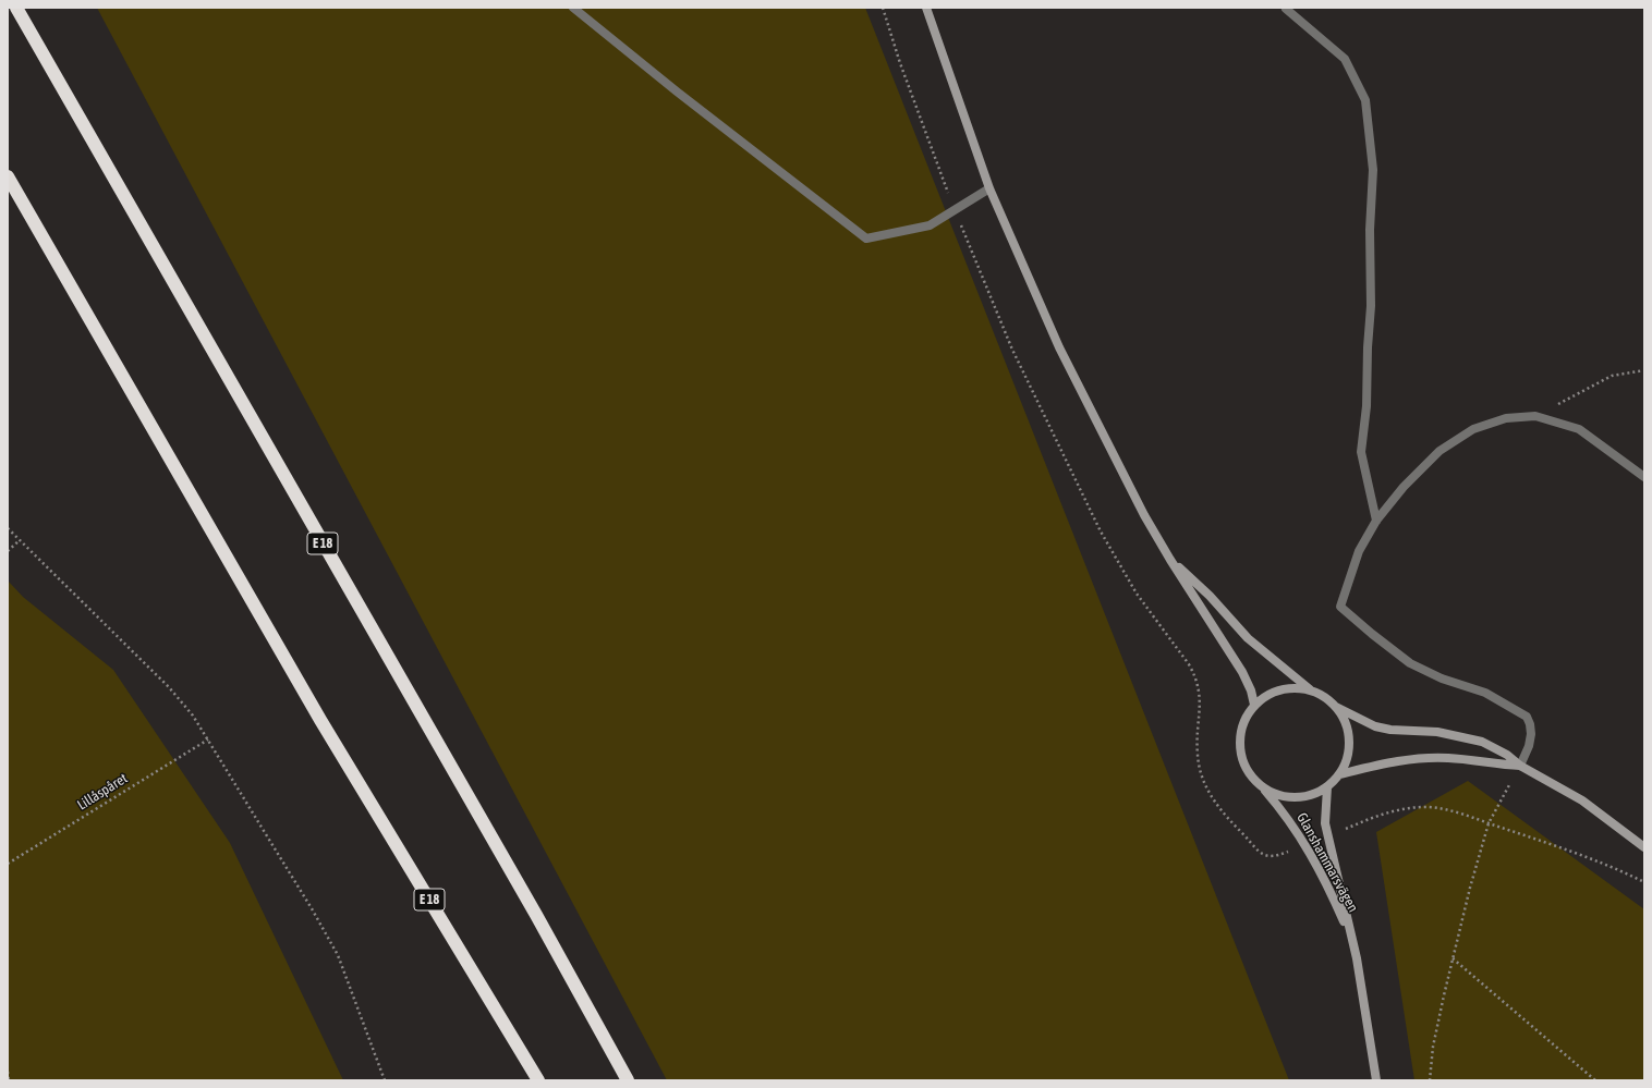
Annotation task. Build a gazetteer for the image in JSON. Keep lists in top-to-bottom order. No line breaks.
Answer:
{"streets":{"highway":["E 18"],"street":["Glanshammarsvägen"],"path":["Lillåspåret"]}}
